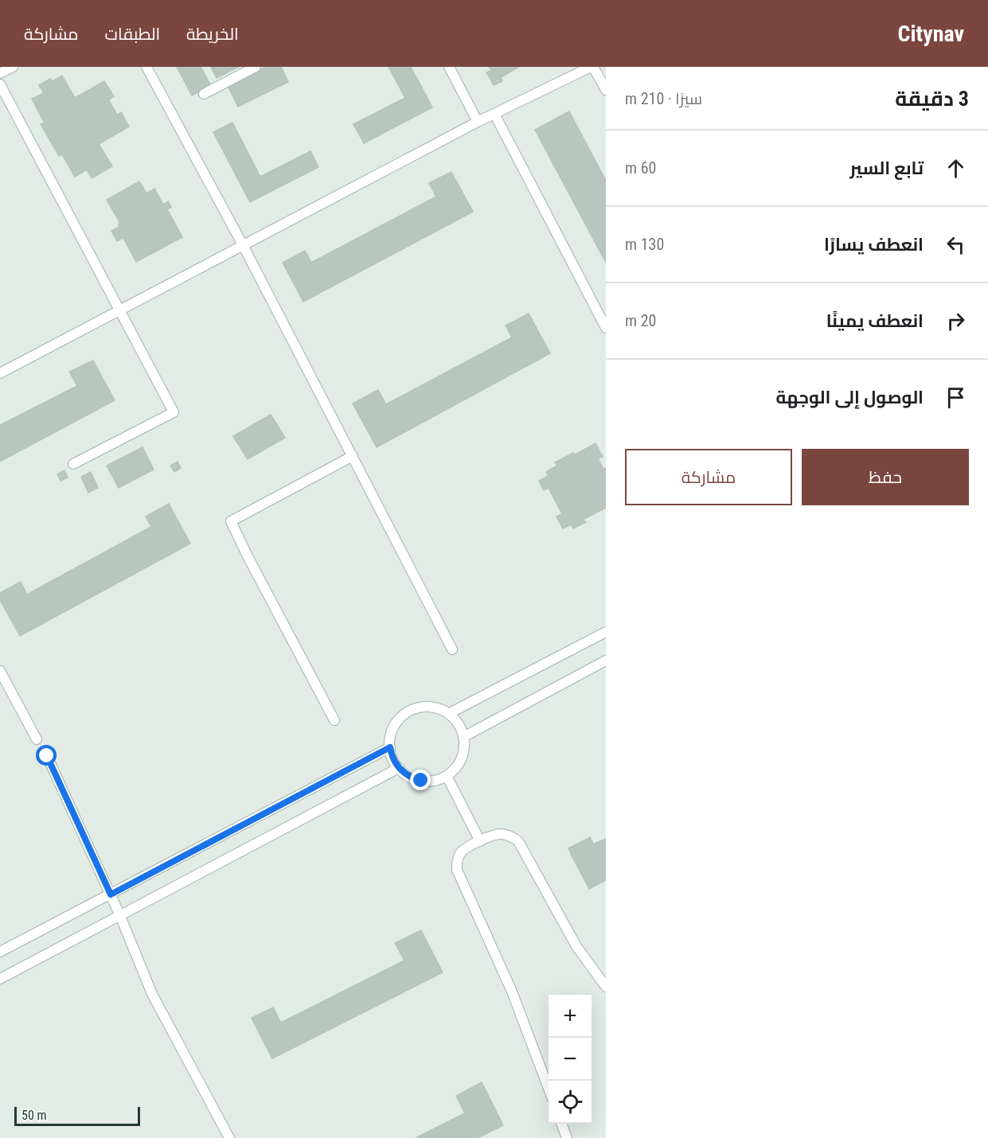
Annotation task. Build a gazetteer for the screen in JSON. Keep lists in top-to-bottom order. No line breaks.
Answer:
{"scale_bar":"50 m","page":{"header":"Citynav","nav":["الخريطة","الطبقات","مشاركة"],"heading":["3 دقيقة","سيرًا · 210 m"],"list":[["تابع السير","60 m"],["انعطف يسارًا","130 m"],["انعطف يمينًا","20 m"],"الوصول إلى الوجهة"],"buttons":["حفظ","مشاركة"],"map_buttons":["+","−"],"scale":"50 m"}}
